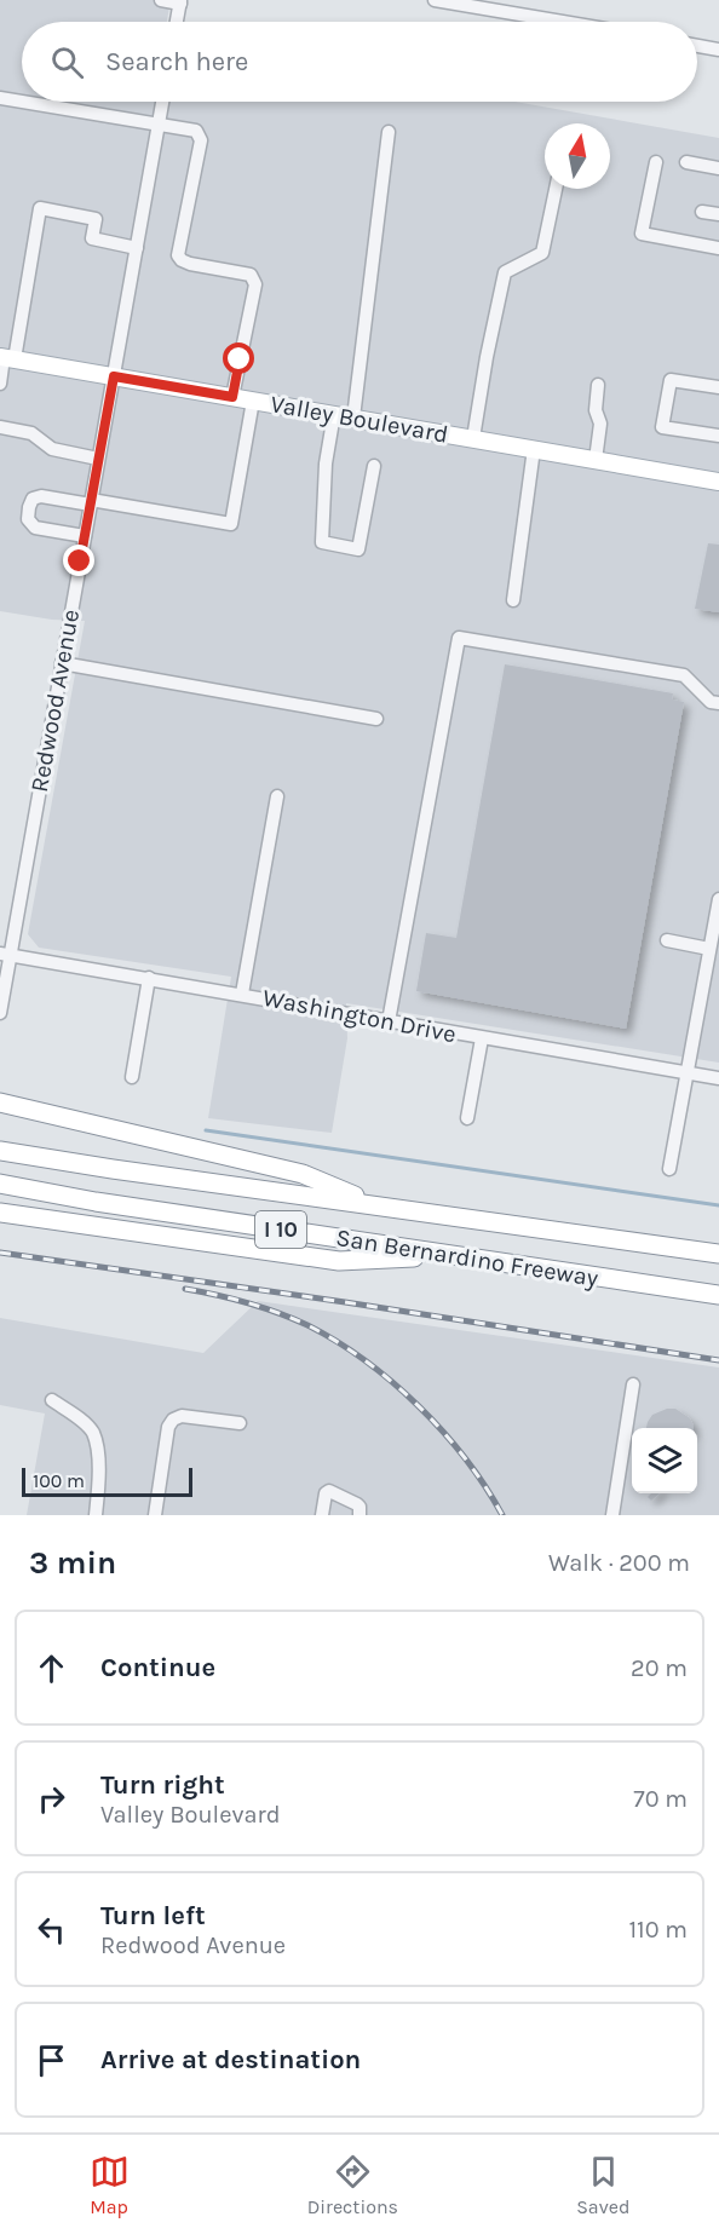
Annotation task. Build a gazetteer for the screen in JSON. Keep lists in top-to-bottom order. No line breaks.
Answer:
{"streets":{"highway":["I 10","San Bernardino Freeway"],"main road":["Valley Boulevard"],"street":["Redwood Avenue","Washington Drive"]},"crossings":[["Valley Boulevard","Redwood Avenue"],["Redwood Avenue","Washington Drive"]],"scale_bar":"100 m","north":"top","page":{"search":"Search here","scale":"100 m","heading":["3 min","Walk · 200 m"],"list":[["Continue","20 m"],["Turn right","Valley Boulevard","70 m"],["Turn left","Redwood Avenue","110 m"],"Arrive at destination"],"nav":["Map","Directions","Saved"]}}
